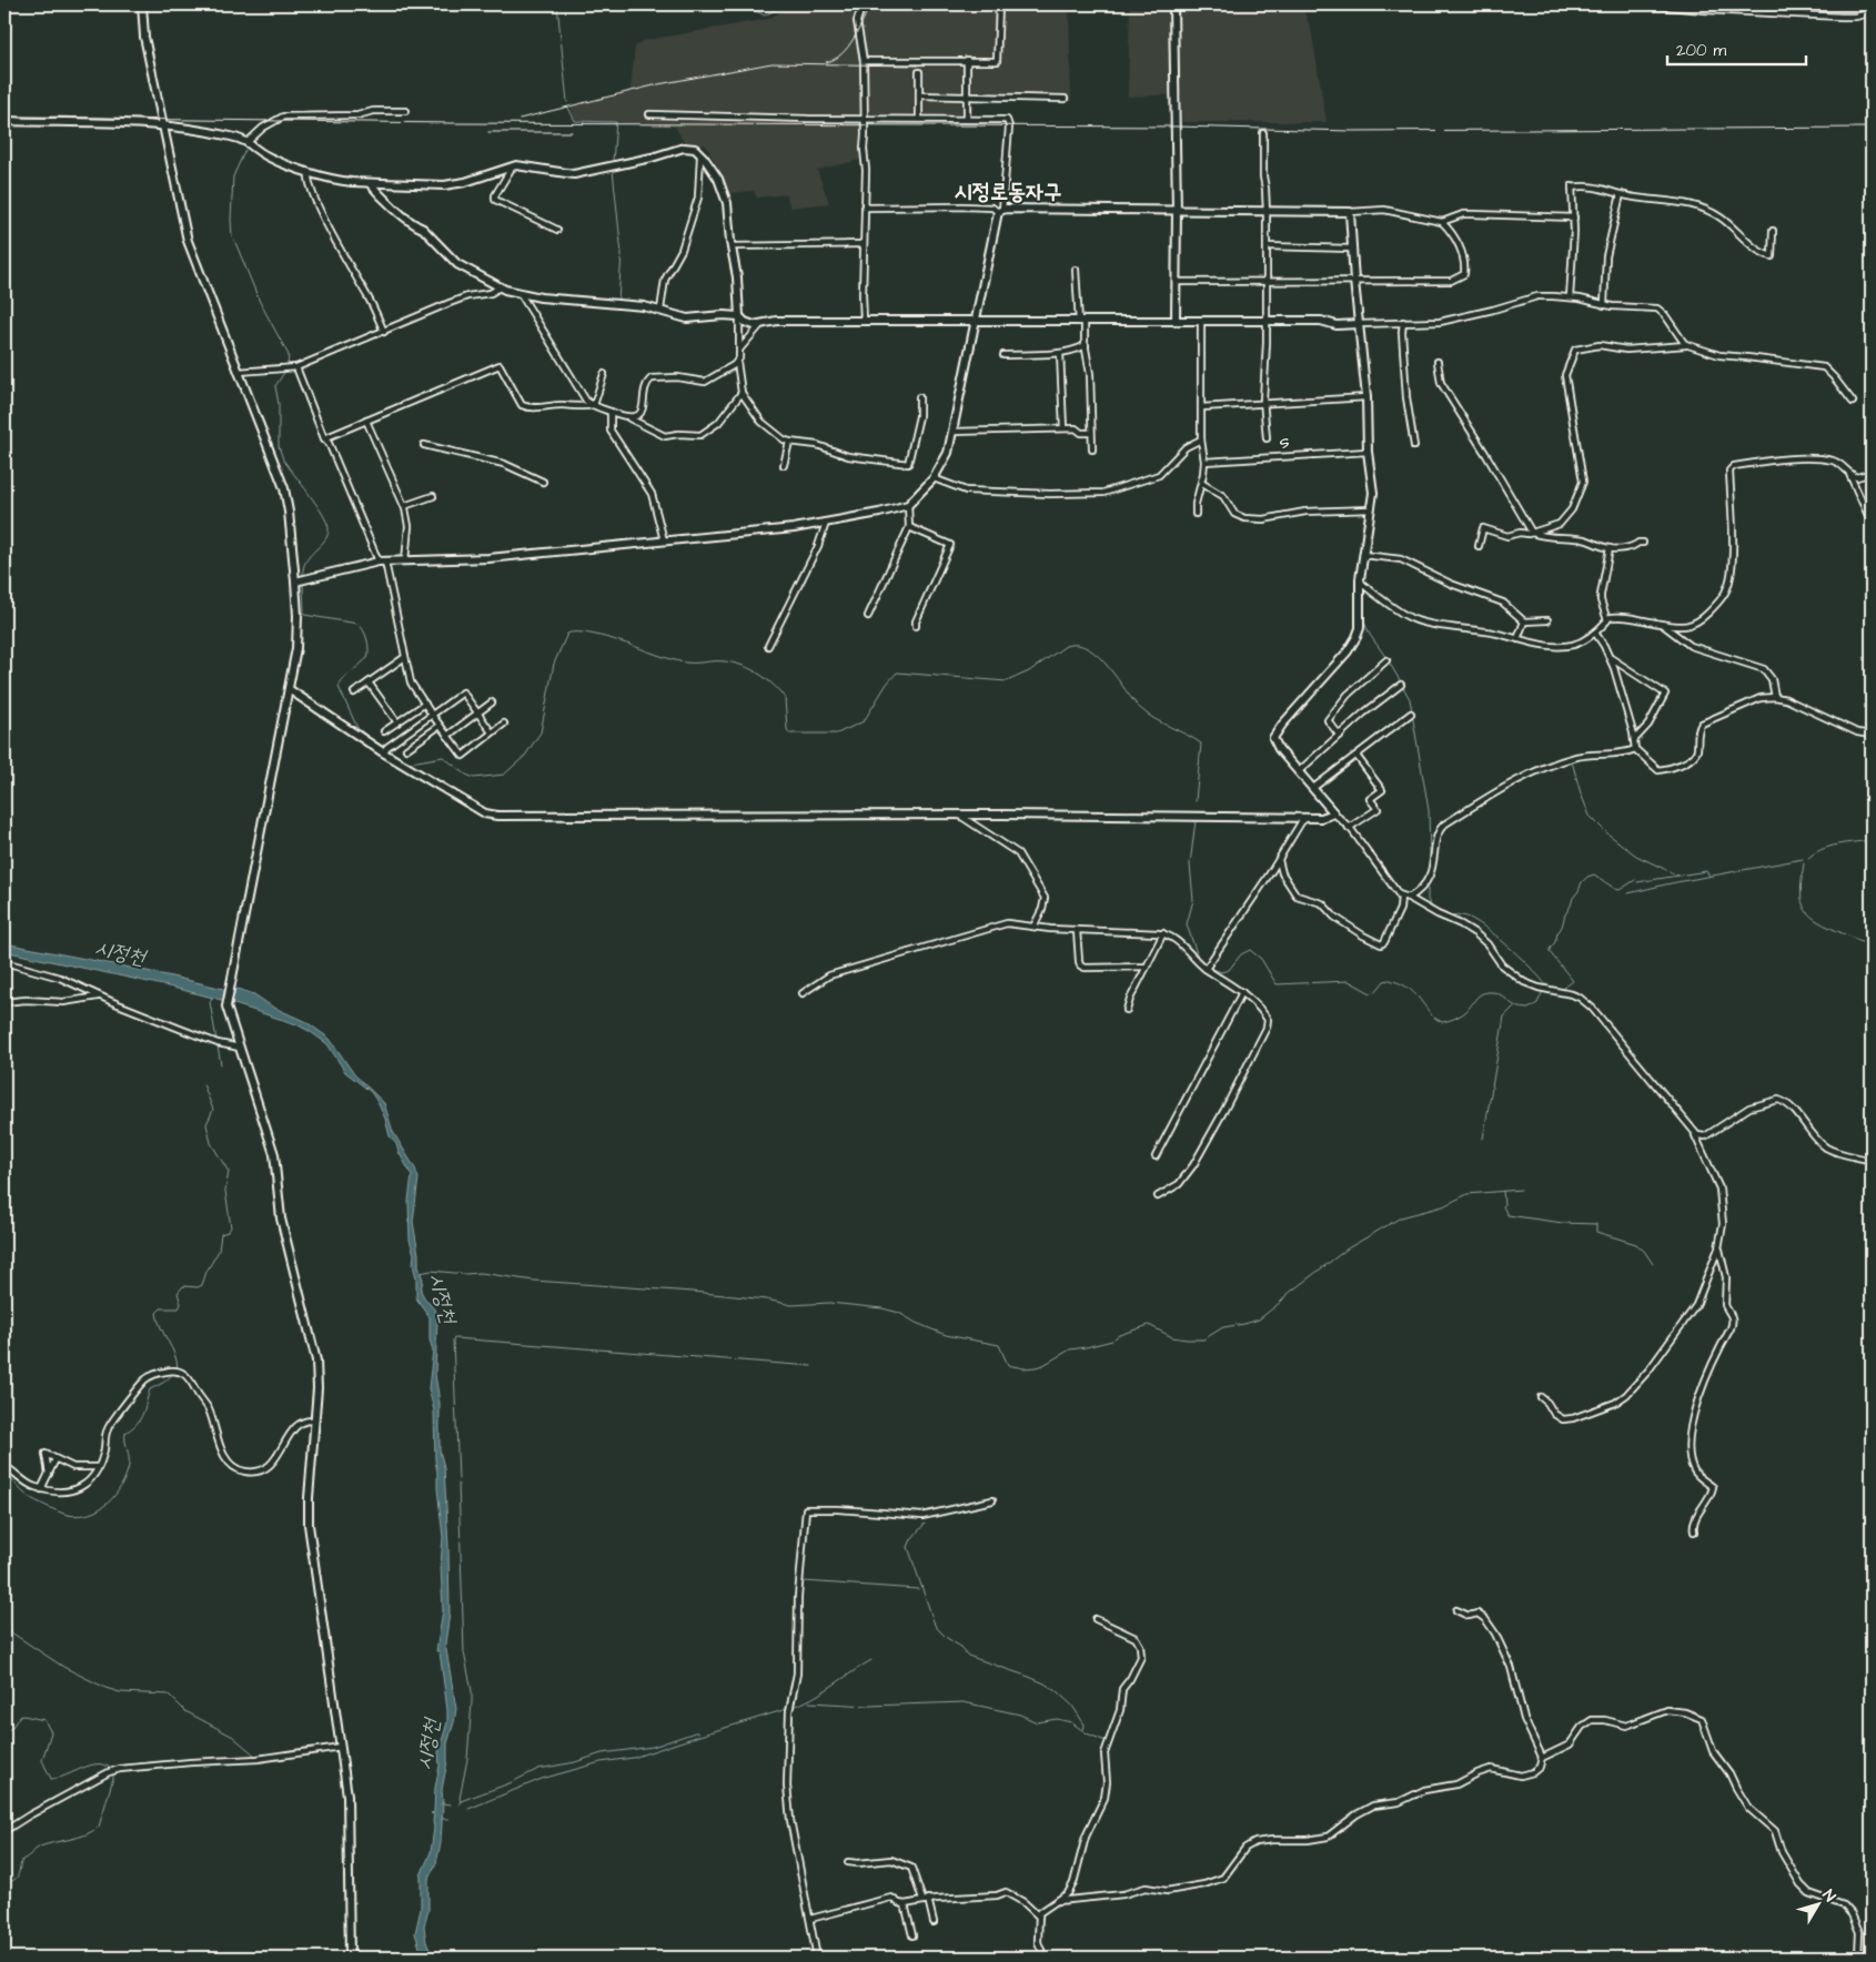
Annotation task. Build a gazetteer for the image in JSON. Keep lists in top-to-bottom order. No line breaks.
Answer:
{"streets":{"street":["s"]},"districts":["시정로동자구"],"water":["시정천"],"scale_bar":"200 m","north":"top right"}
